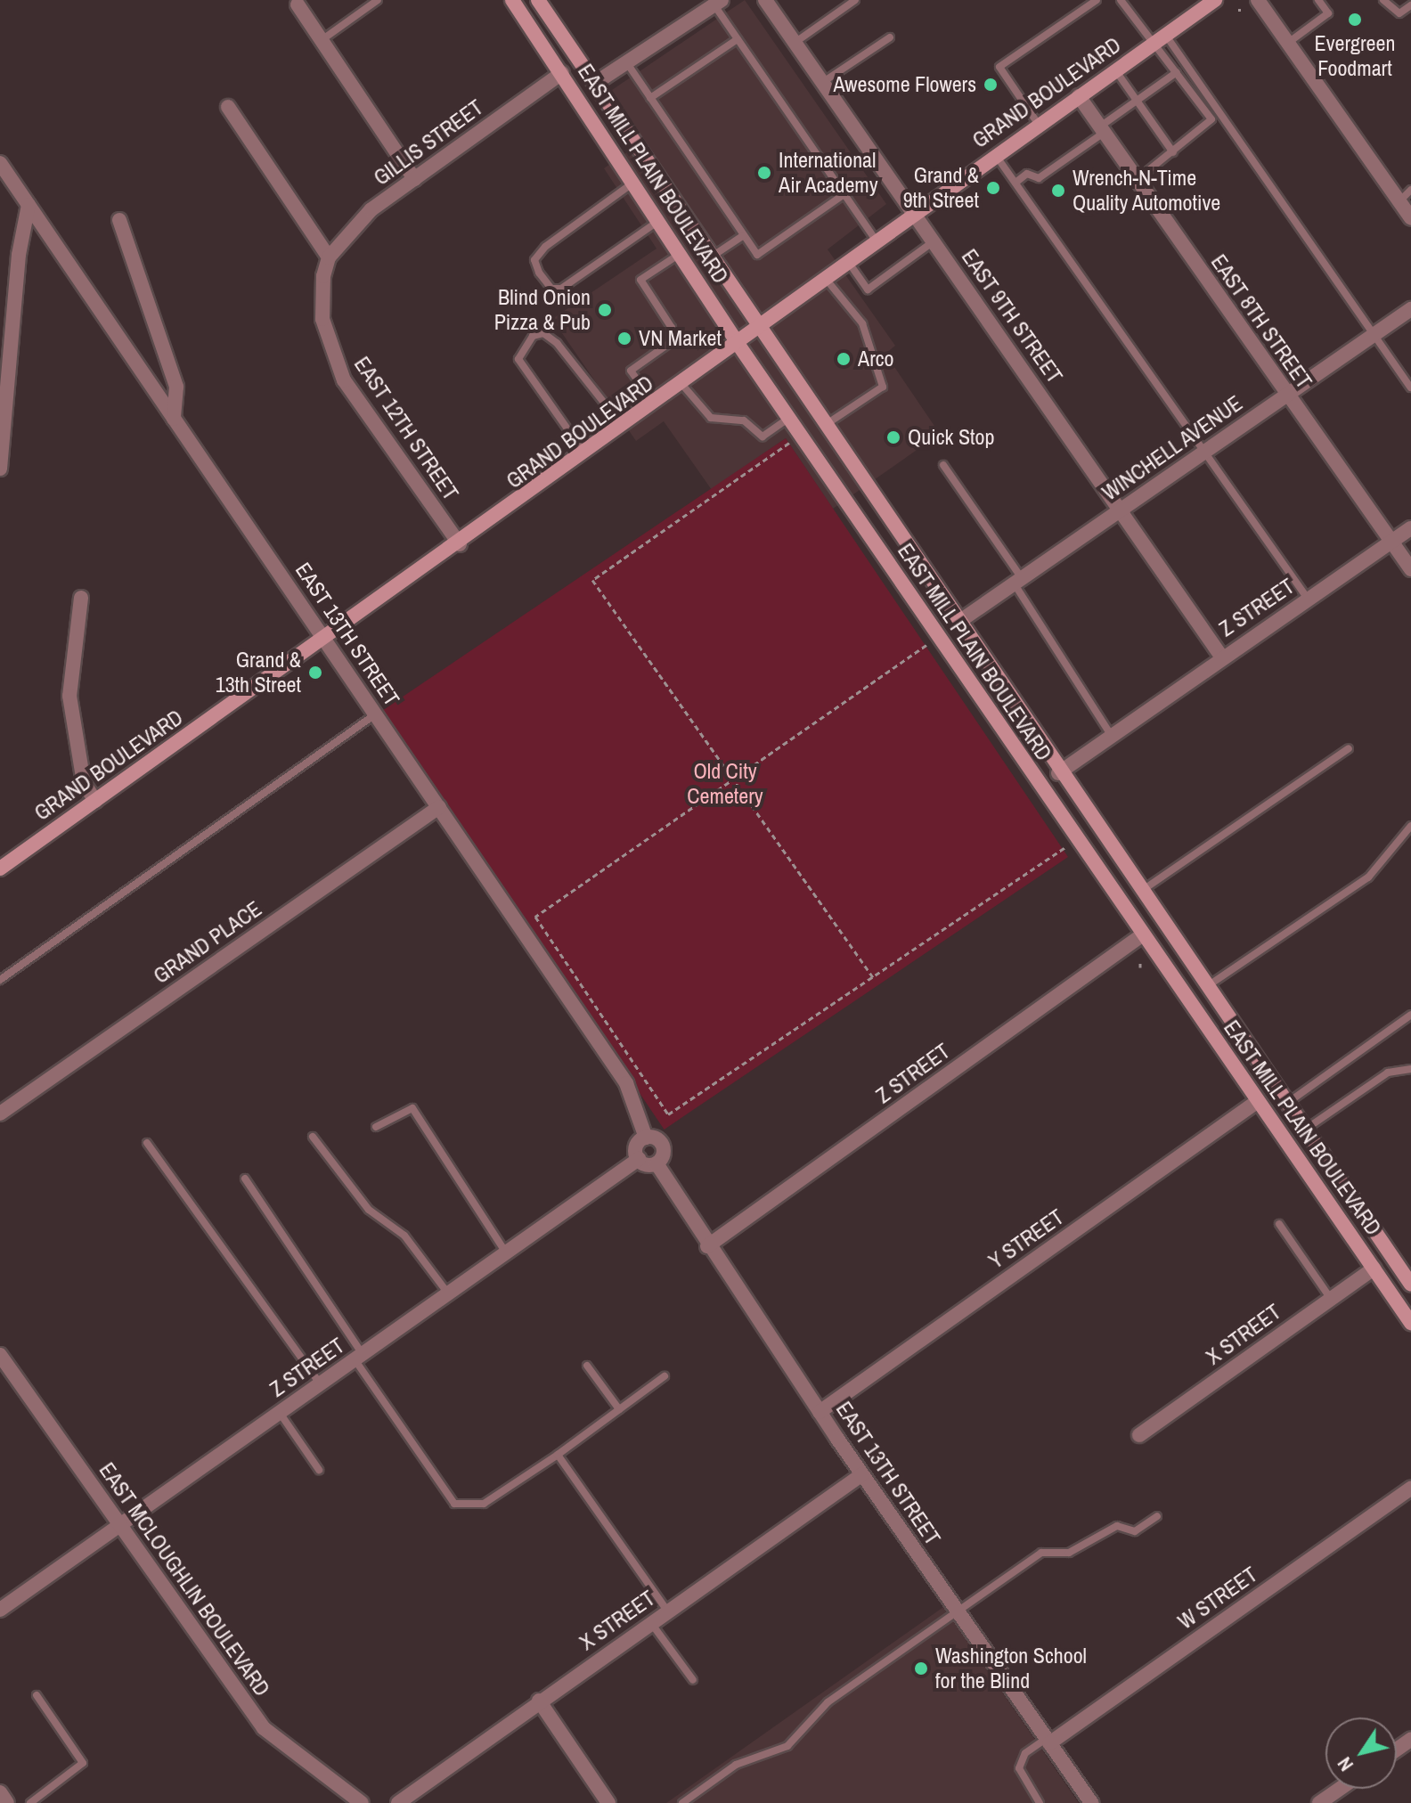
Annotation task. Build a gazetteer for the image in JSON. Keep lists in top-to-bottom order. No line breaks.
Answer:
{"streets":{"main road":["GRAND BOULEVARD","EAST MILL PLAIN BOULEVARD"],"street":["GILLIS STREET","EAST 9TH STREET","EAST 8TH STREET","EAST 12TH STREET","WINCHELL AVENUE","Z STREET","EAST 13TH STREET","GRAND PLACE","Y STREET","X STREET","EAST MCLOUGHLIN BOULEVARD","W STREET"]},"crossings":[["GRAND BOULEVARD","EAST MILL PLAIN BOULEVARD"],["GRAND BOULEVARD","EAST 9TH STREET"],["GRAND BOULEVARD","EAST 8TH STREET"],["GRAND BOULEVARD","EAST 12TH STREET"],["GRAND BOULEVARD","EAST 13TH STREET"],["GILLIS STREET","EAST MILL PLAIN BOULEVARD"],["GILLIS STREET","EAST 12TH STREET"],["EAST MILL PLAIN BOULEVARD","WINCHELL AVENUE"],["EAST MILL PLAIN BOULEVARD","Z STREET"],["EAST MILL PLAIN BOULEVARD","Y STREET"],["EAST MILL PLAIN BOULEVARD","X STREET"],["EAST 9TH STREET","WINCHELL AVENUE"],["EAST 9TH STREET","Z STREET"],["EAST 8TH STREET","WINCHELL AVENUE"],["EAST 8TH STREET","Z STREET"],["Z STREET","EAST 13TH STREET"],["Z STREET","EAST MCLOUGHLIN BOULEVARD"],["EAST 13TH STREET","GRAND PLACE"],["EAST 13TH STREET","Y STREET"],["EAST 13TH STREET","X STREET"],["EAST 13TH STREET","W STREET"]],"parks":["Old City Cemetery"],"places":["Evergreen Foodmart","Awesome Flowers","International Air Academy","Grand & 9th Street","Wrench-N-Time Quality Automotive","Blind Onion Pizza & Pub","VN Market","Arco","Quick Stop","Grand & 13th Street","Washington School for the Blind"],"north":"bottom left"}
